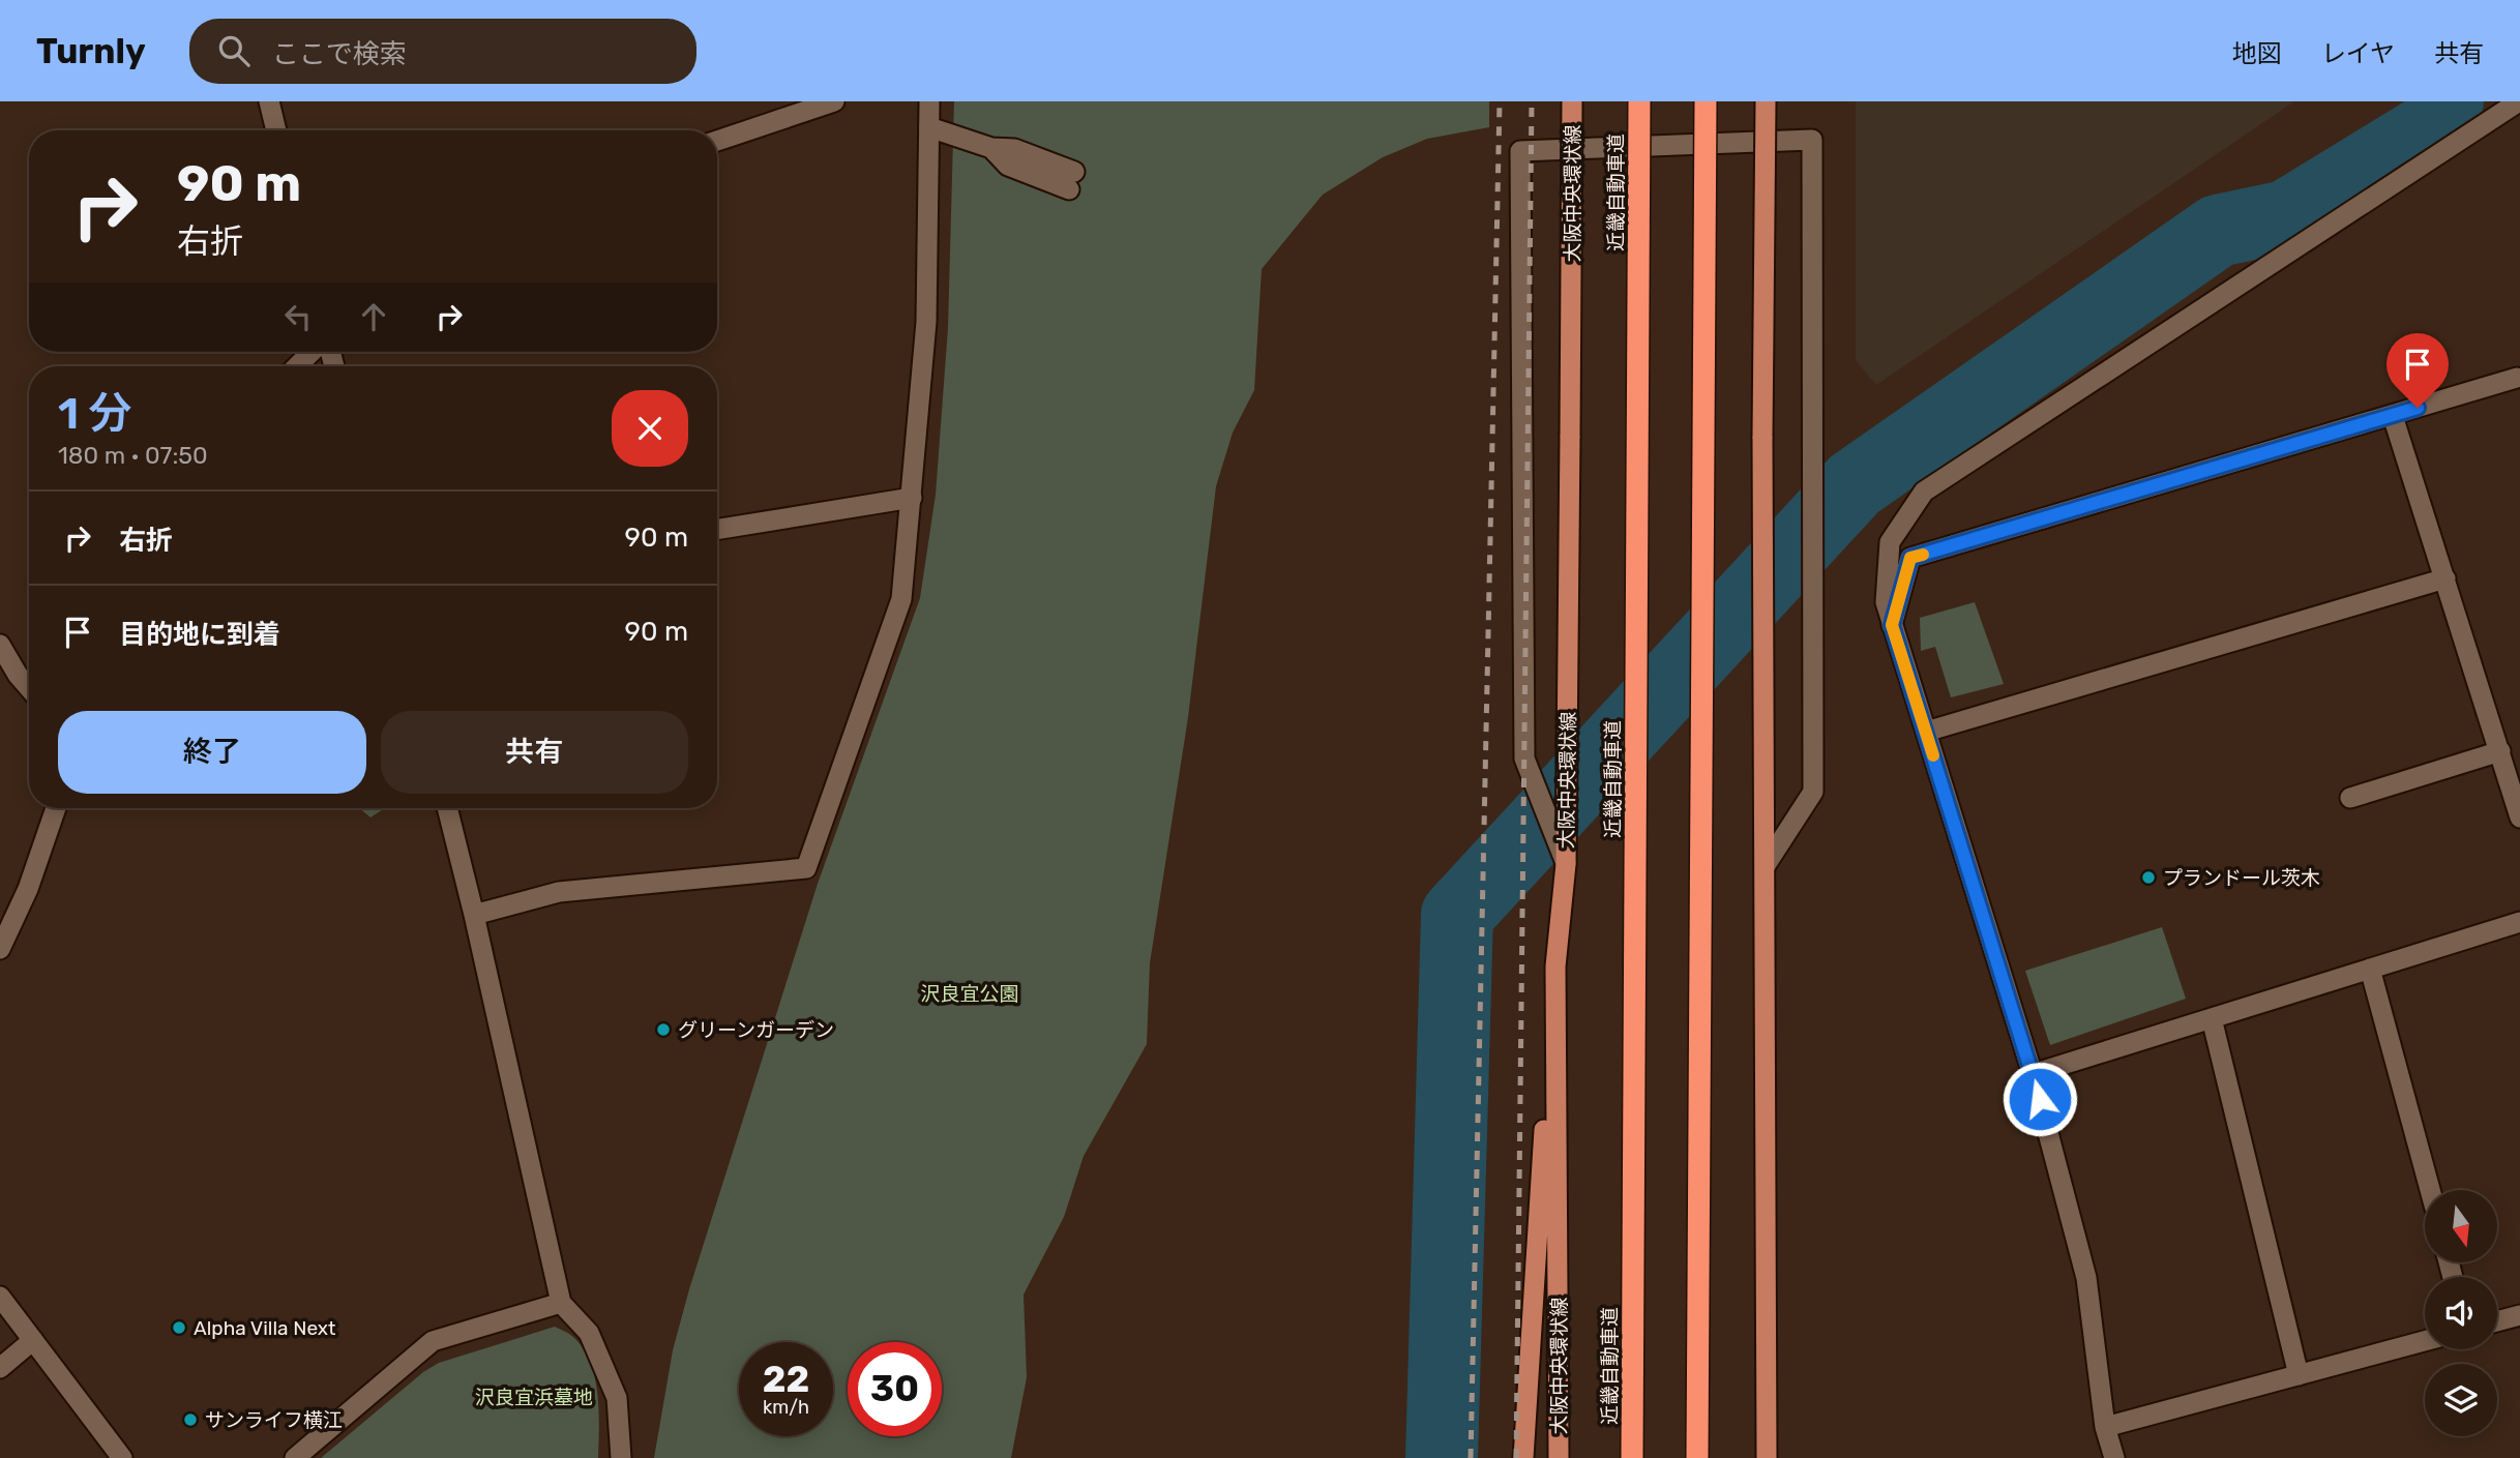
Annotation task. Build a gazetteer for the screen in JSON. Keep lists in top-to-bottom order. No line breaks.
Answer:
{"streets":{"highway":["近畿自動車道"],"main road":["大阪中央環状線"]},"parks":["沢良宜公園","沢良宜浜墓地"],"places":["プランドール茨木","グリーンガーデン","Alpha Villa Next","サンライフ横江"],"north":"bottom","page":{"header":"Turnly","search":"ここで検索","nav":["地図","レイヤ","共有"],"turn":["90 m","右折"],"heading":["1 分","180 m · 07:50"],"list":[{"name":"右折","value":"90 m"},{"name":"目的地に到着","value":"90 m"}],"buttons":["終了","共有"],"speed":"22 km/h","limit":"30"}}
